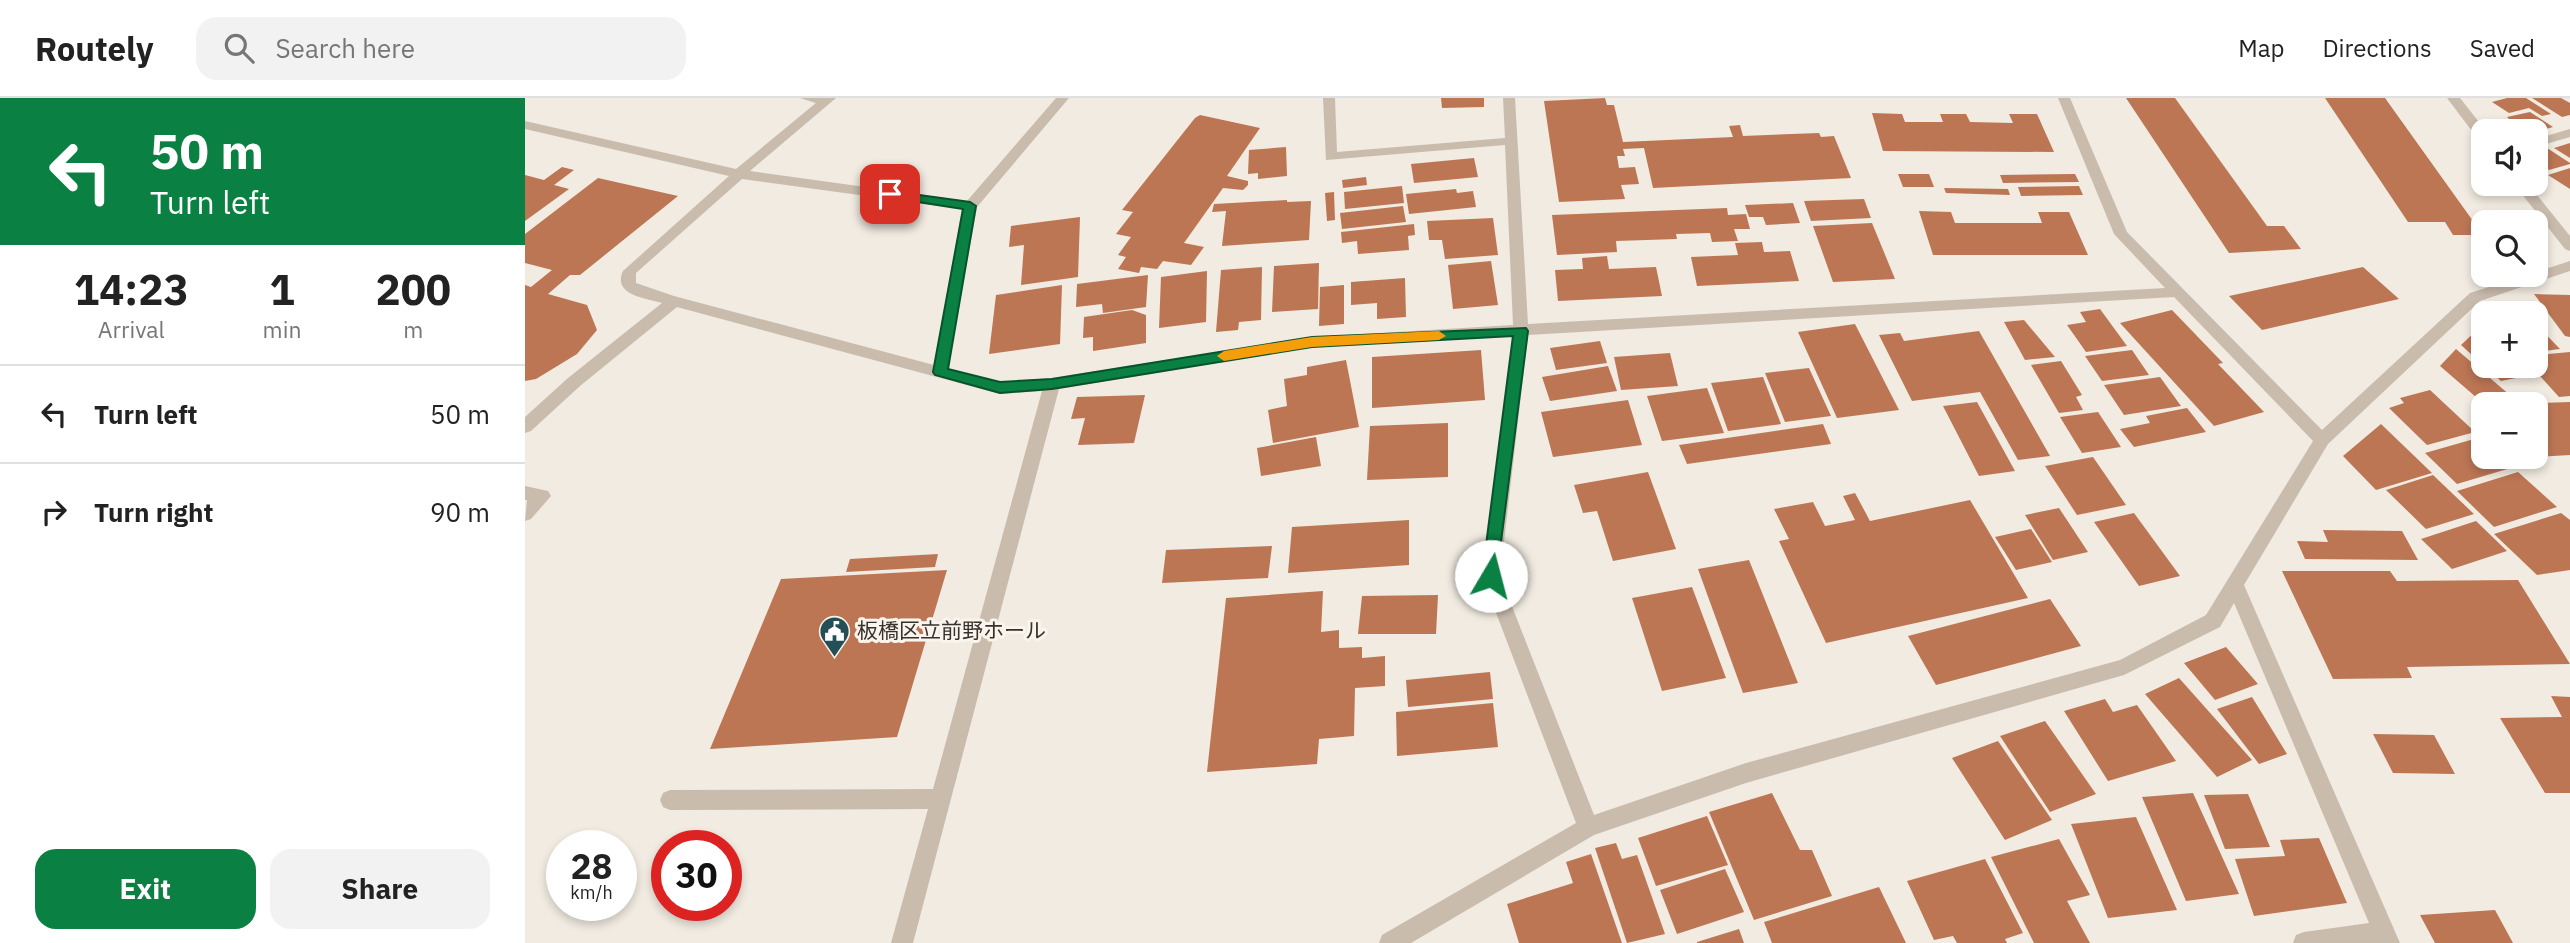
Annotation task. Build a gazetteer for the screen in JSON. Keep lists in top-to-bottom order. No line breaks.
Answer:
{"places":{"public building":["板橋区立前野ホール"]},"page":{"header":"Routely","search":"Search here","nav":["Map","Directions","Saved"],"turn":["50 m","Turn left"],"map_buttons":["+","−"],"eta":["14:23","Arrival","1","min","200","m"],"list":[{"name":"Turn left","value":"50 m"},{"name":"Turn right","value":"90 m"}],"speed":"28 km/h","limit":"30","buttons":["Exit","Share"]}}
